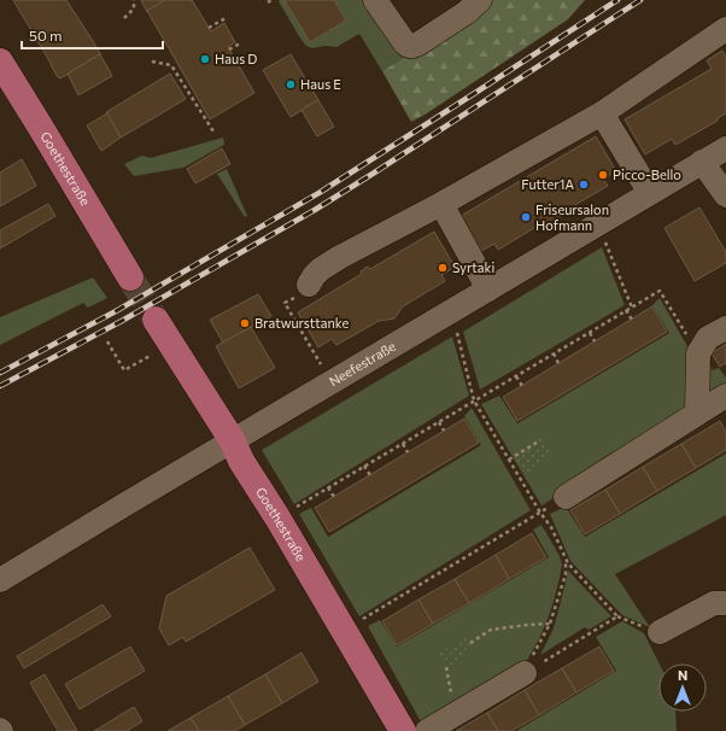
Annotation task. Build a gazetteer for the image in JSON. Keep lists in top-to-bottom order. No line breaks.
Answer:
{"streets":{"main road":["Goethestraße"],"street":["Neefestraße"]},"crossings":[["Goethestraße","Neefestraße"]],"places":["Haus D","Haus E","Picco-Bello","Futter1A","Friseursalon Hofmann","Syrtaki","Bratwursttanke"],"scale_bar":"50 m","north":"top"}
